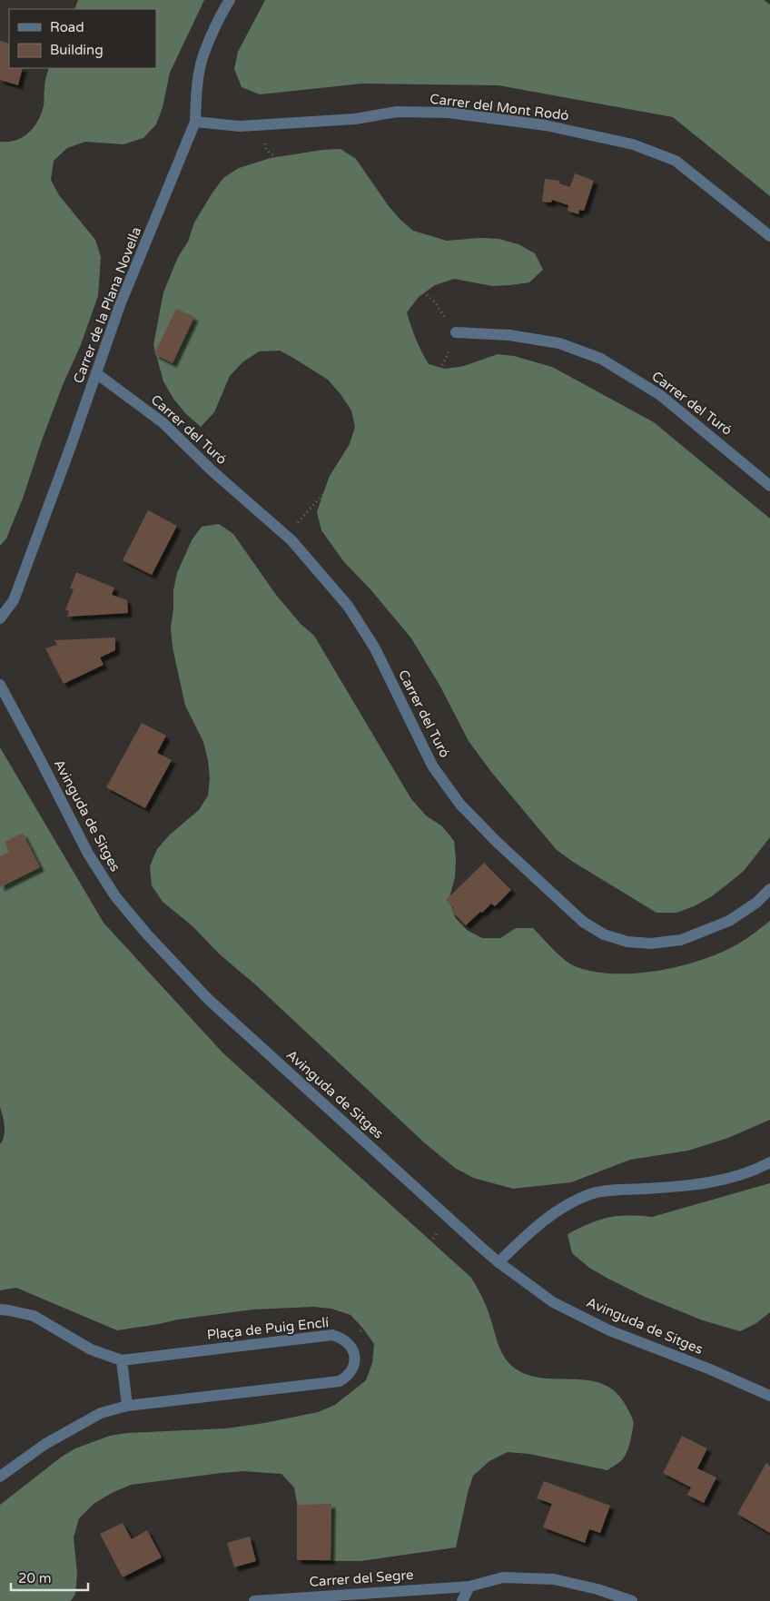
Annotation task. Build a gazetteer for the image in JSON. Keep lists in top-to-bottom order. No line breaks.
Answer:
{"streets":{"street":["Carrer del Mont Rodó","Carrer de la Plana Novella","Carrer del Turó","Avinguda de Sitges","Plaça de Puig Enclí","Carrer del Segre"]},"crossings":[["Carrer del Mont Rodó","Carrer de la Plana Novella"],["Carrer de la Plana Novella","Carrer del Turó"]],"legend":["Road","Building"],"scale_bar":"20 m"}
